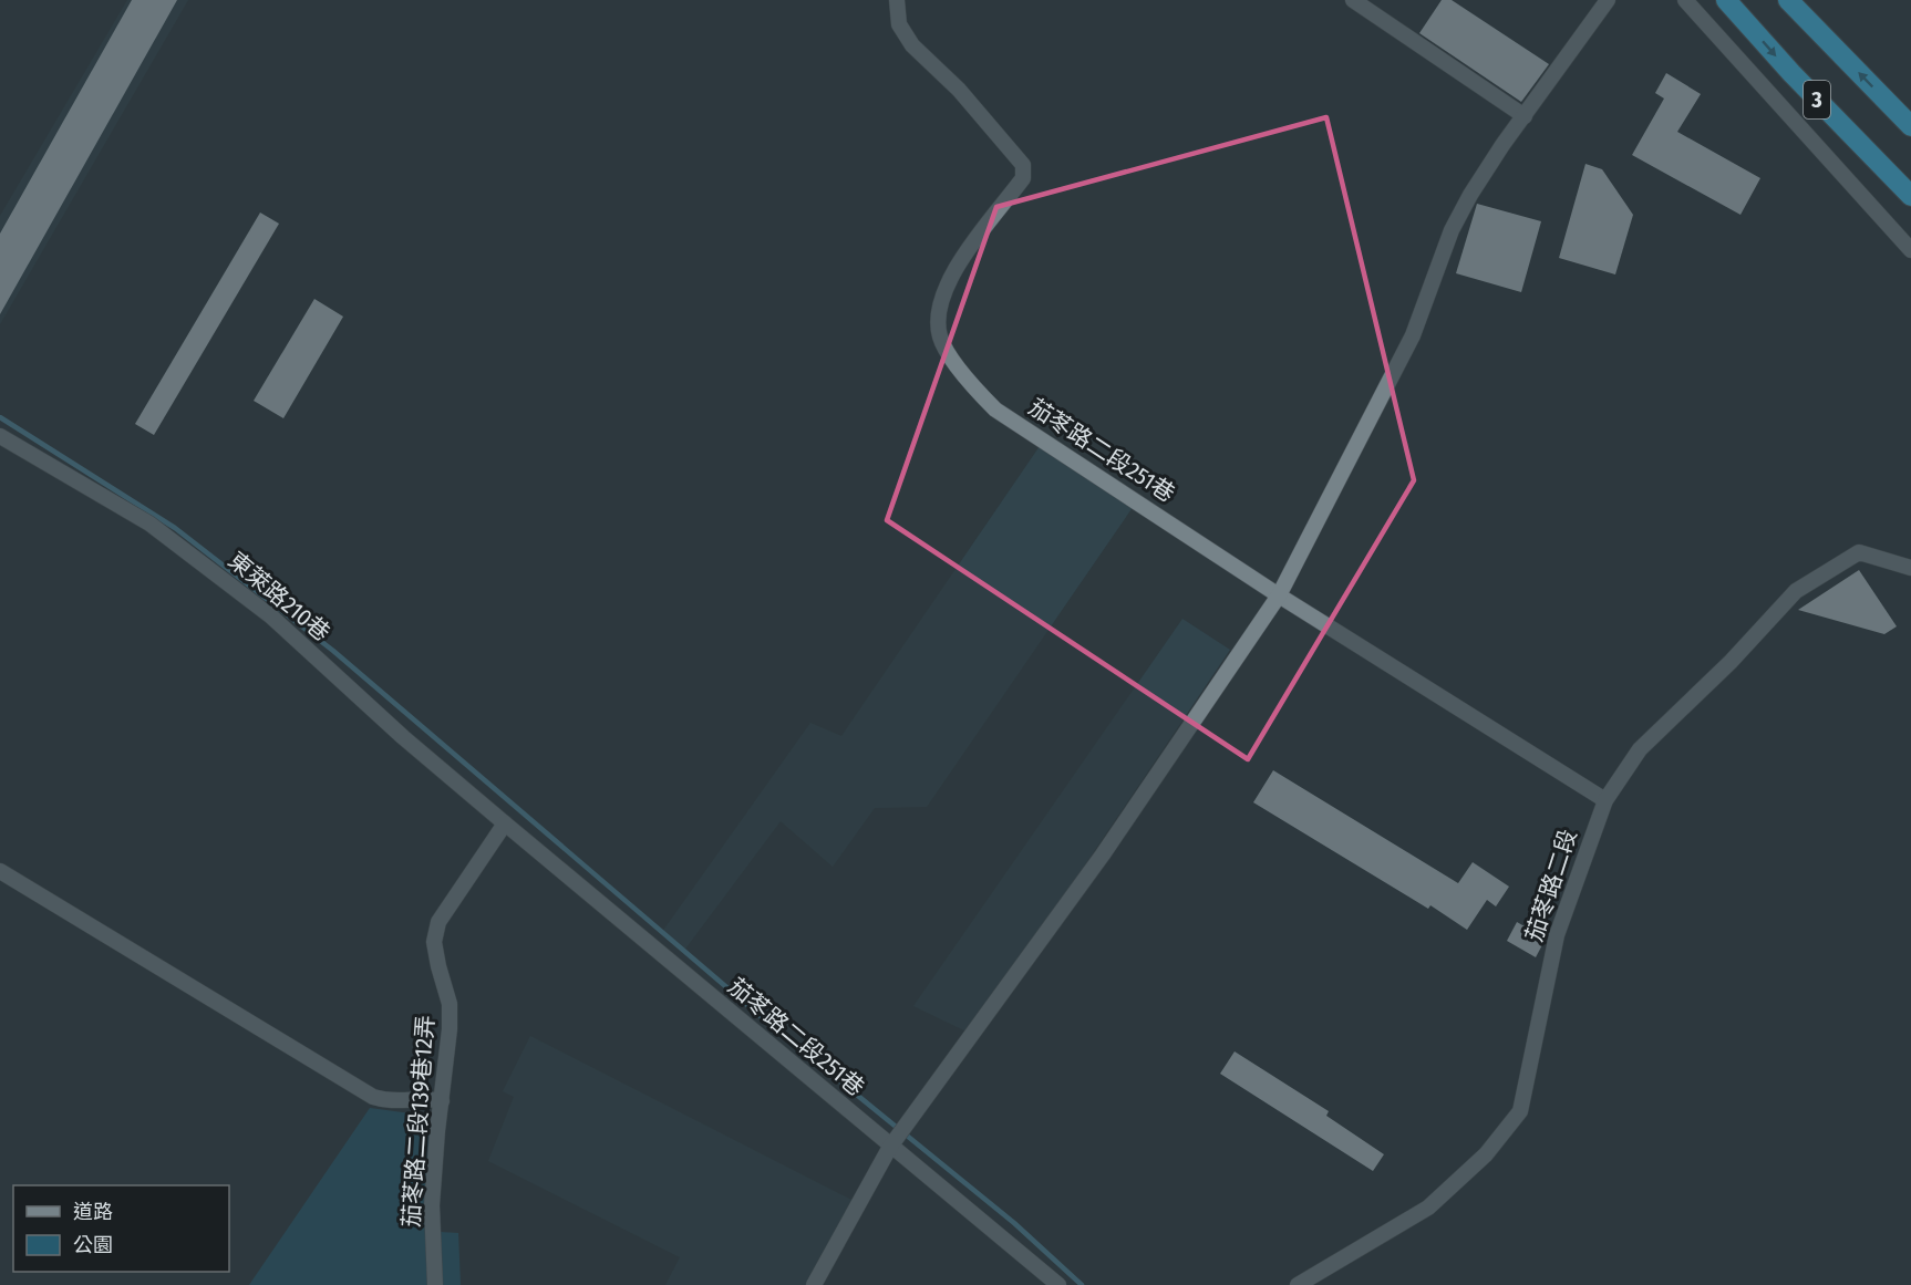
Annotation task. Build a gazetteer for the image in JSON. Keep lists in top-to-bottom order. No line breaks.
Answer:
{"streets":{"highway":["3"],"street":["茄苳路二段251巷","東萊路210巷","茄苳路二段","茄苳路二段139巷12弄"]},"crossings":[["茄苳路二段251巷","東萊路210巷"],["茄苳路二段251巷","茄苳路二段"],["茄苳路二段251巷","茄苳路二段139巷12弄"],["東萊路210巷","茄苳路二段139巷12弄"]],"legend":["道路","公園"]}
